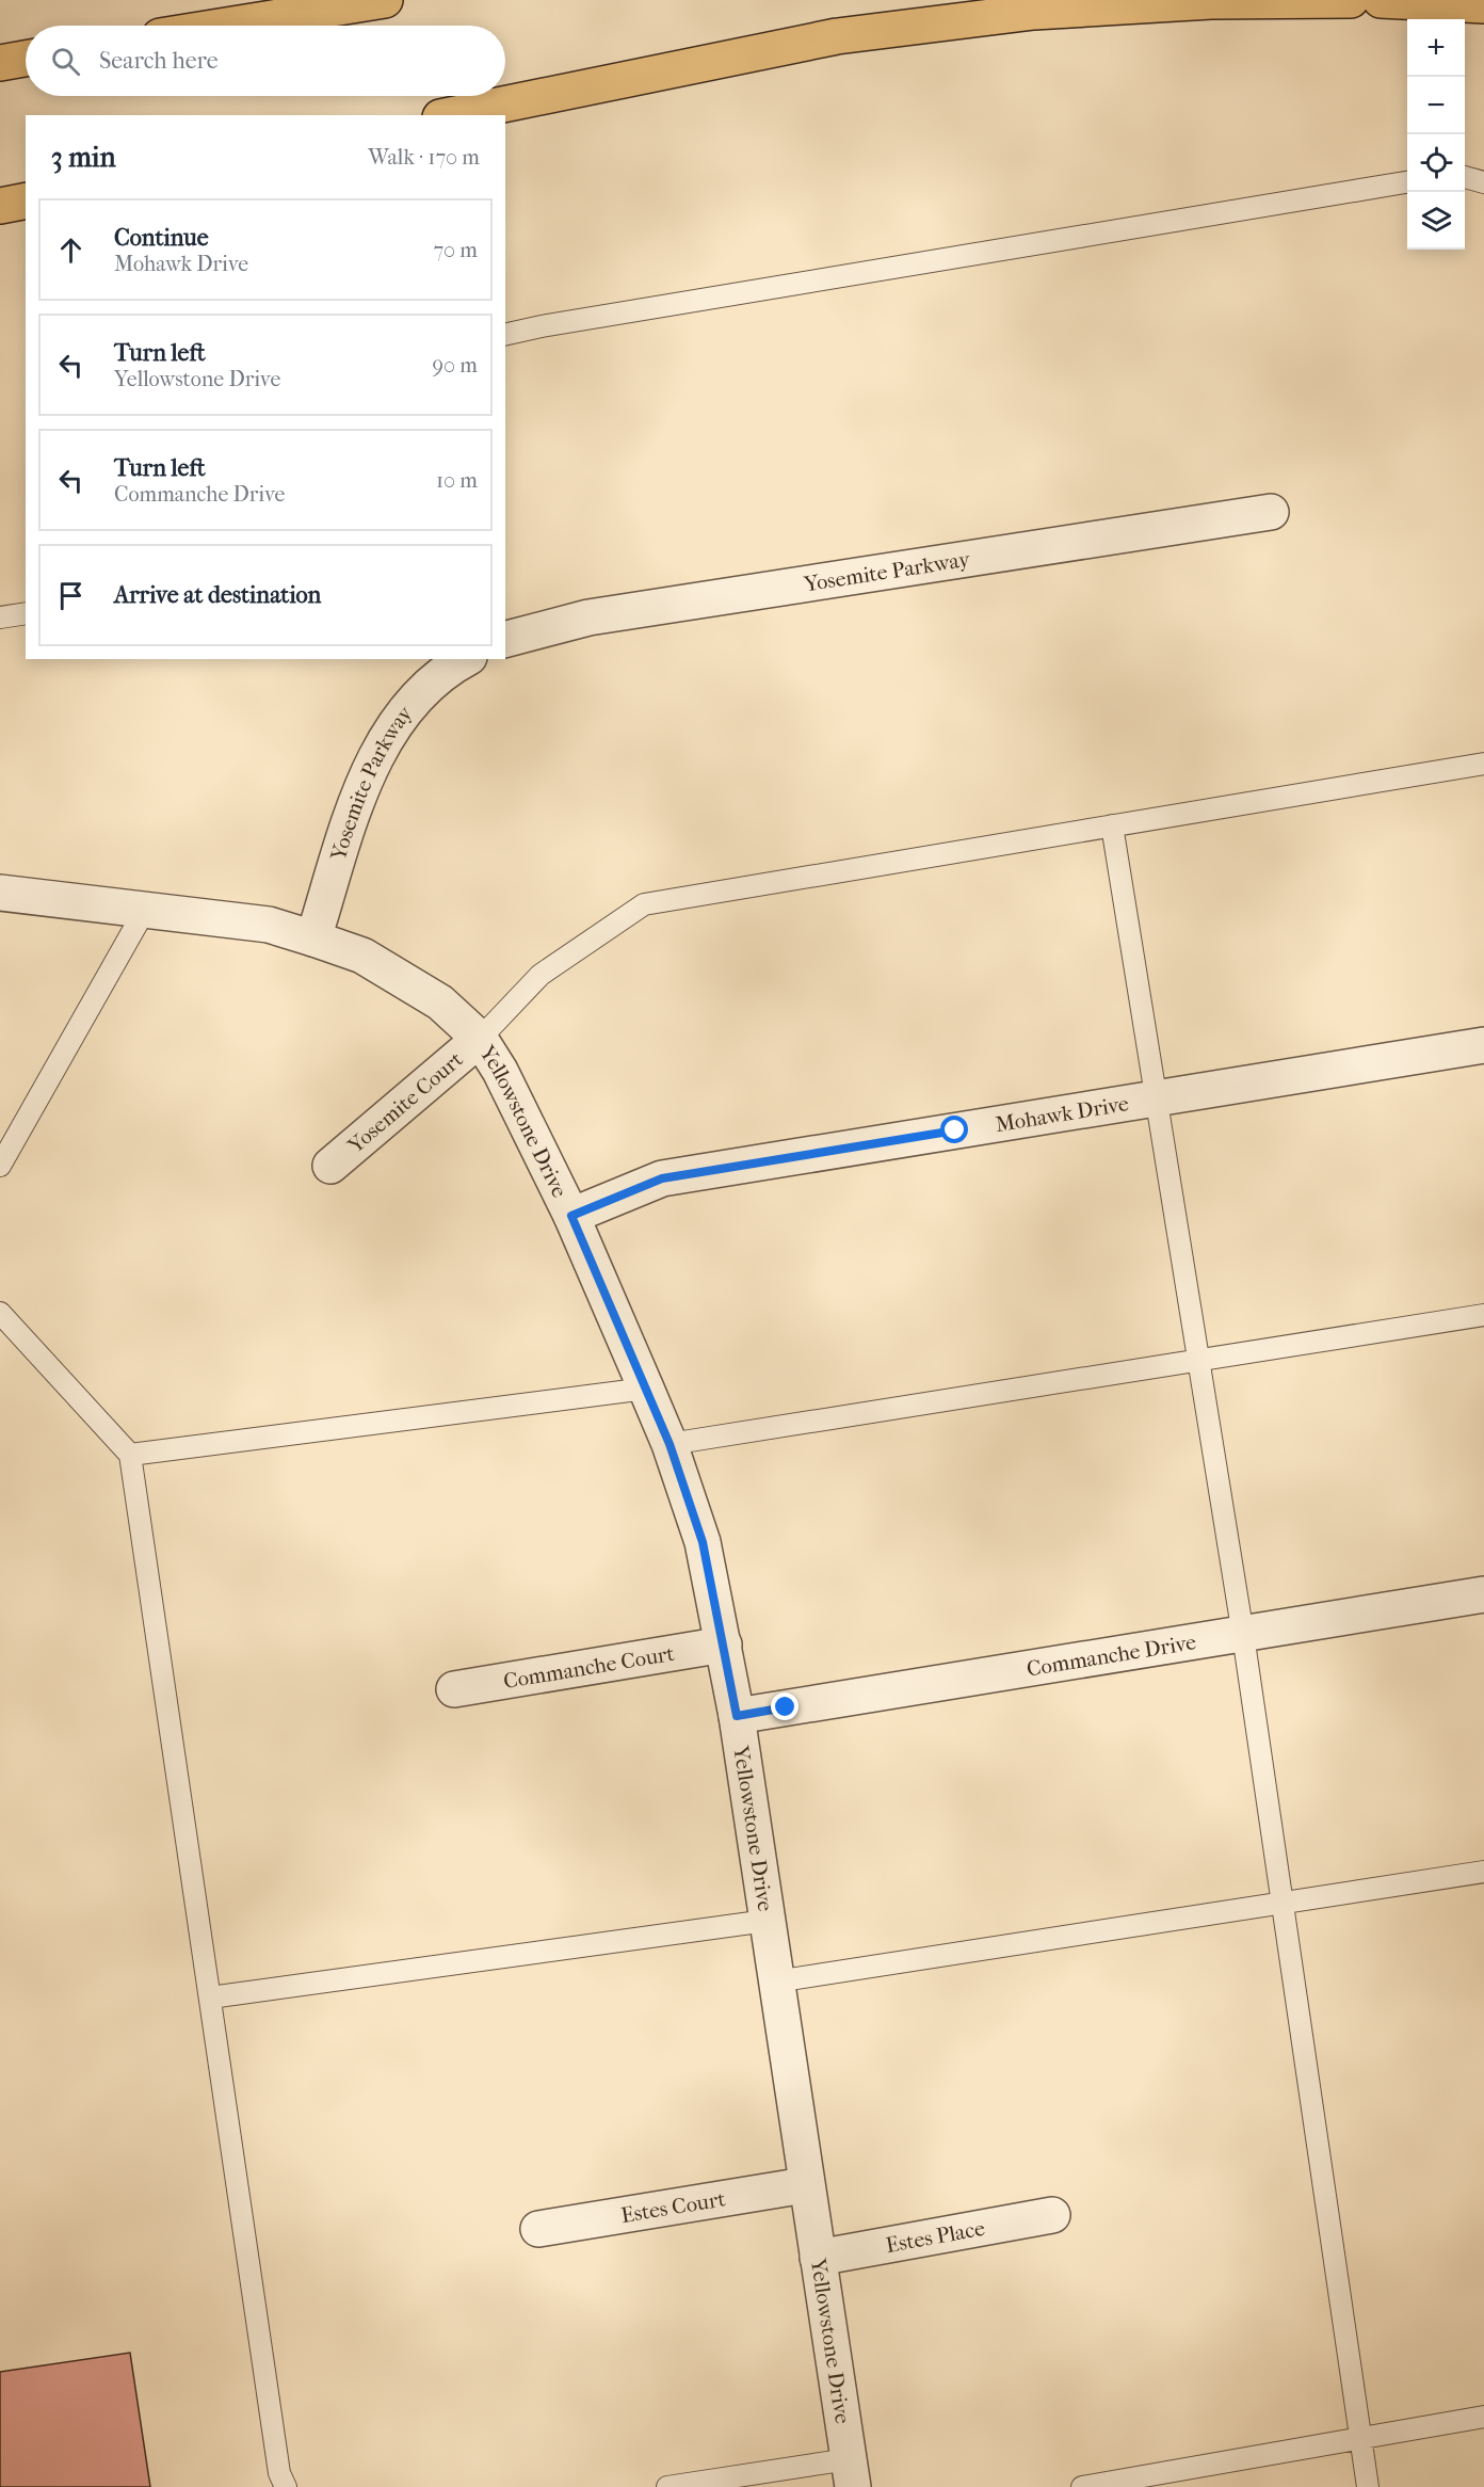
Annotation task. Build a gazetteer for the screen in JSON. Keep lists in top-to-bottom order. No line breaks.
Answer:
{"streets":{"street":["Yosemite Parkway","Yosemite Court","Mohawk Drive","Yellowstone Drive","Commanche Drive","Commanche Court","Estes Court","Estes Place"]},"crossings":[["Yosemite Parkway","Yellowstone Drive"],["Yosemite Court","Yellowstone Drive"],["Mohawk Drive","Yellowstone Drive"],["Yellowstone Drive","Commanche Drive"],["Yellowstone Drive","Commanche Court"],["Yellowstone Drive","Estes Court"],["Yellowstone Drive","Estes Place"]],"page":{"map_buttons":["+","−"],"search":"Search here","heading":["3 min","Walk · 170 m"],"list":[["Continue","Mohawk Drive","70 m"],["Turn left","Yellowstone Drive","90 m"],["Turn left","Commanche Drive","10 m"],"Arrive at destination"]}}
